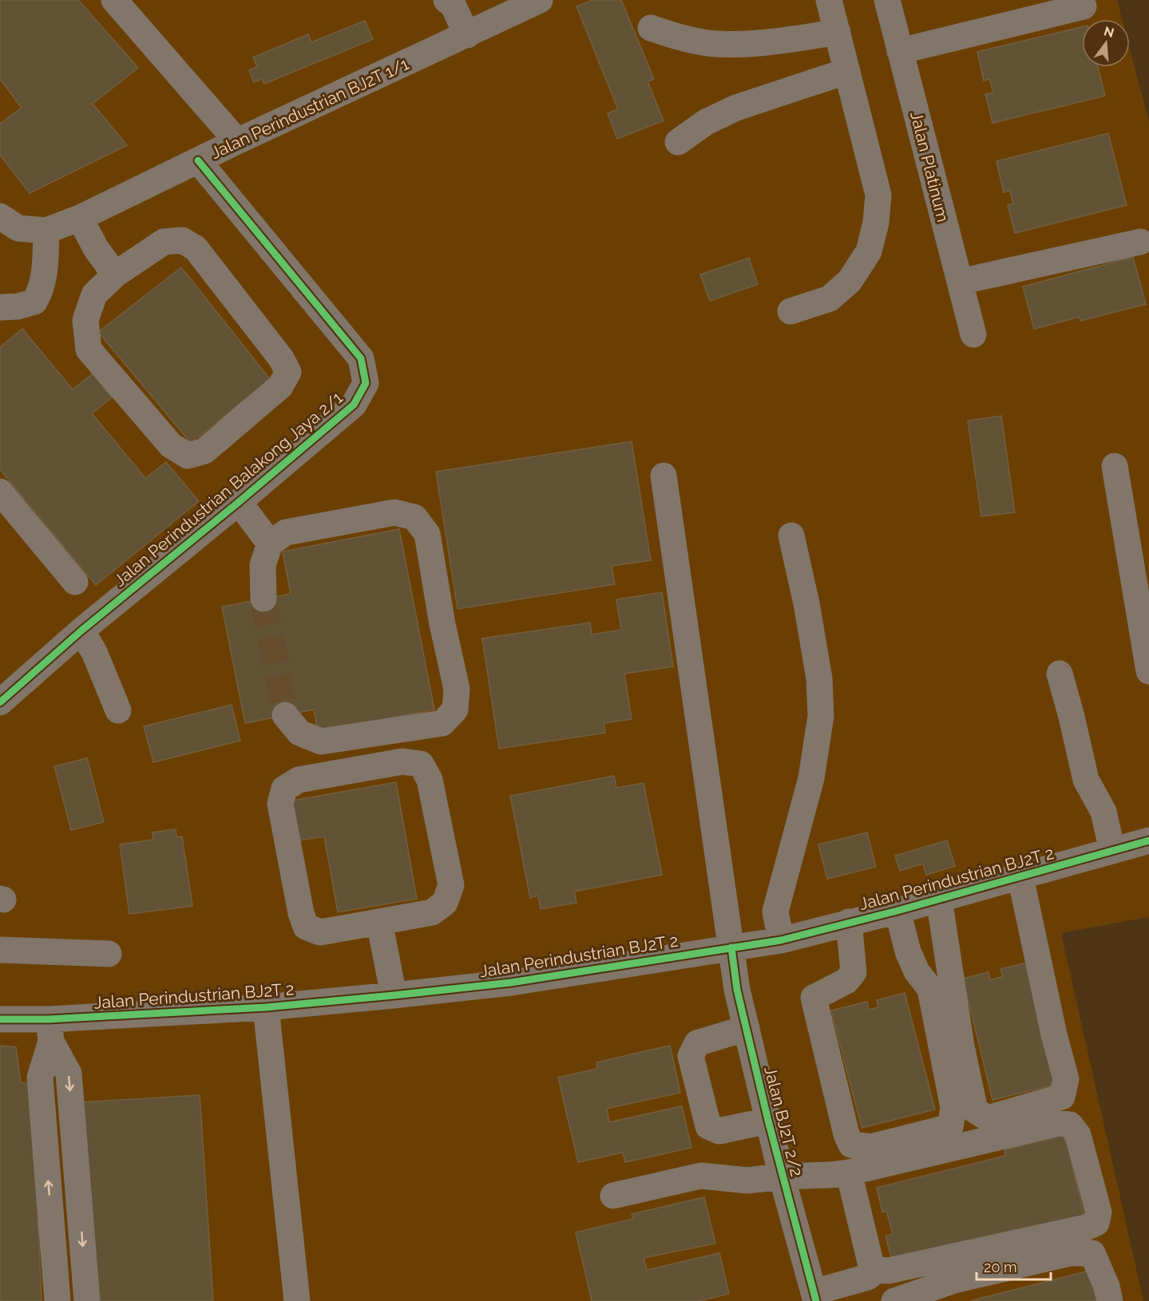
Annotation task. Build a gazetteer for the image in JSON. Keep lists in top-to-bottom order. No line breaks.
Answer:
{"streets":{"street":["Jalan Perindustrian BJ2T 1/1","Jalan Platinum","Jalan Perindustrian Balakong Jaya 2/1","Jalan Perindustrian BJ2T 2","Jalan BJ2T 2/2"]},"crossings":[["Jalan Perindustrian BJ2T 1/1","Jalan Perindustrian Balakong Jaya 2/1"],["Jalan Perindustrian BJ2T 2","Jalan BJ2T 2/2"]],"scale_bar":"20 m","north":"top"}
